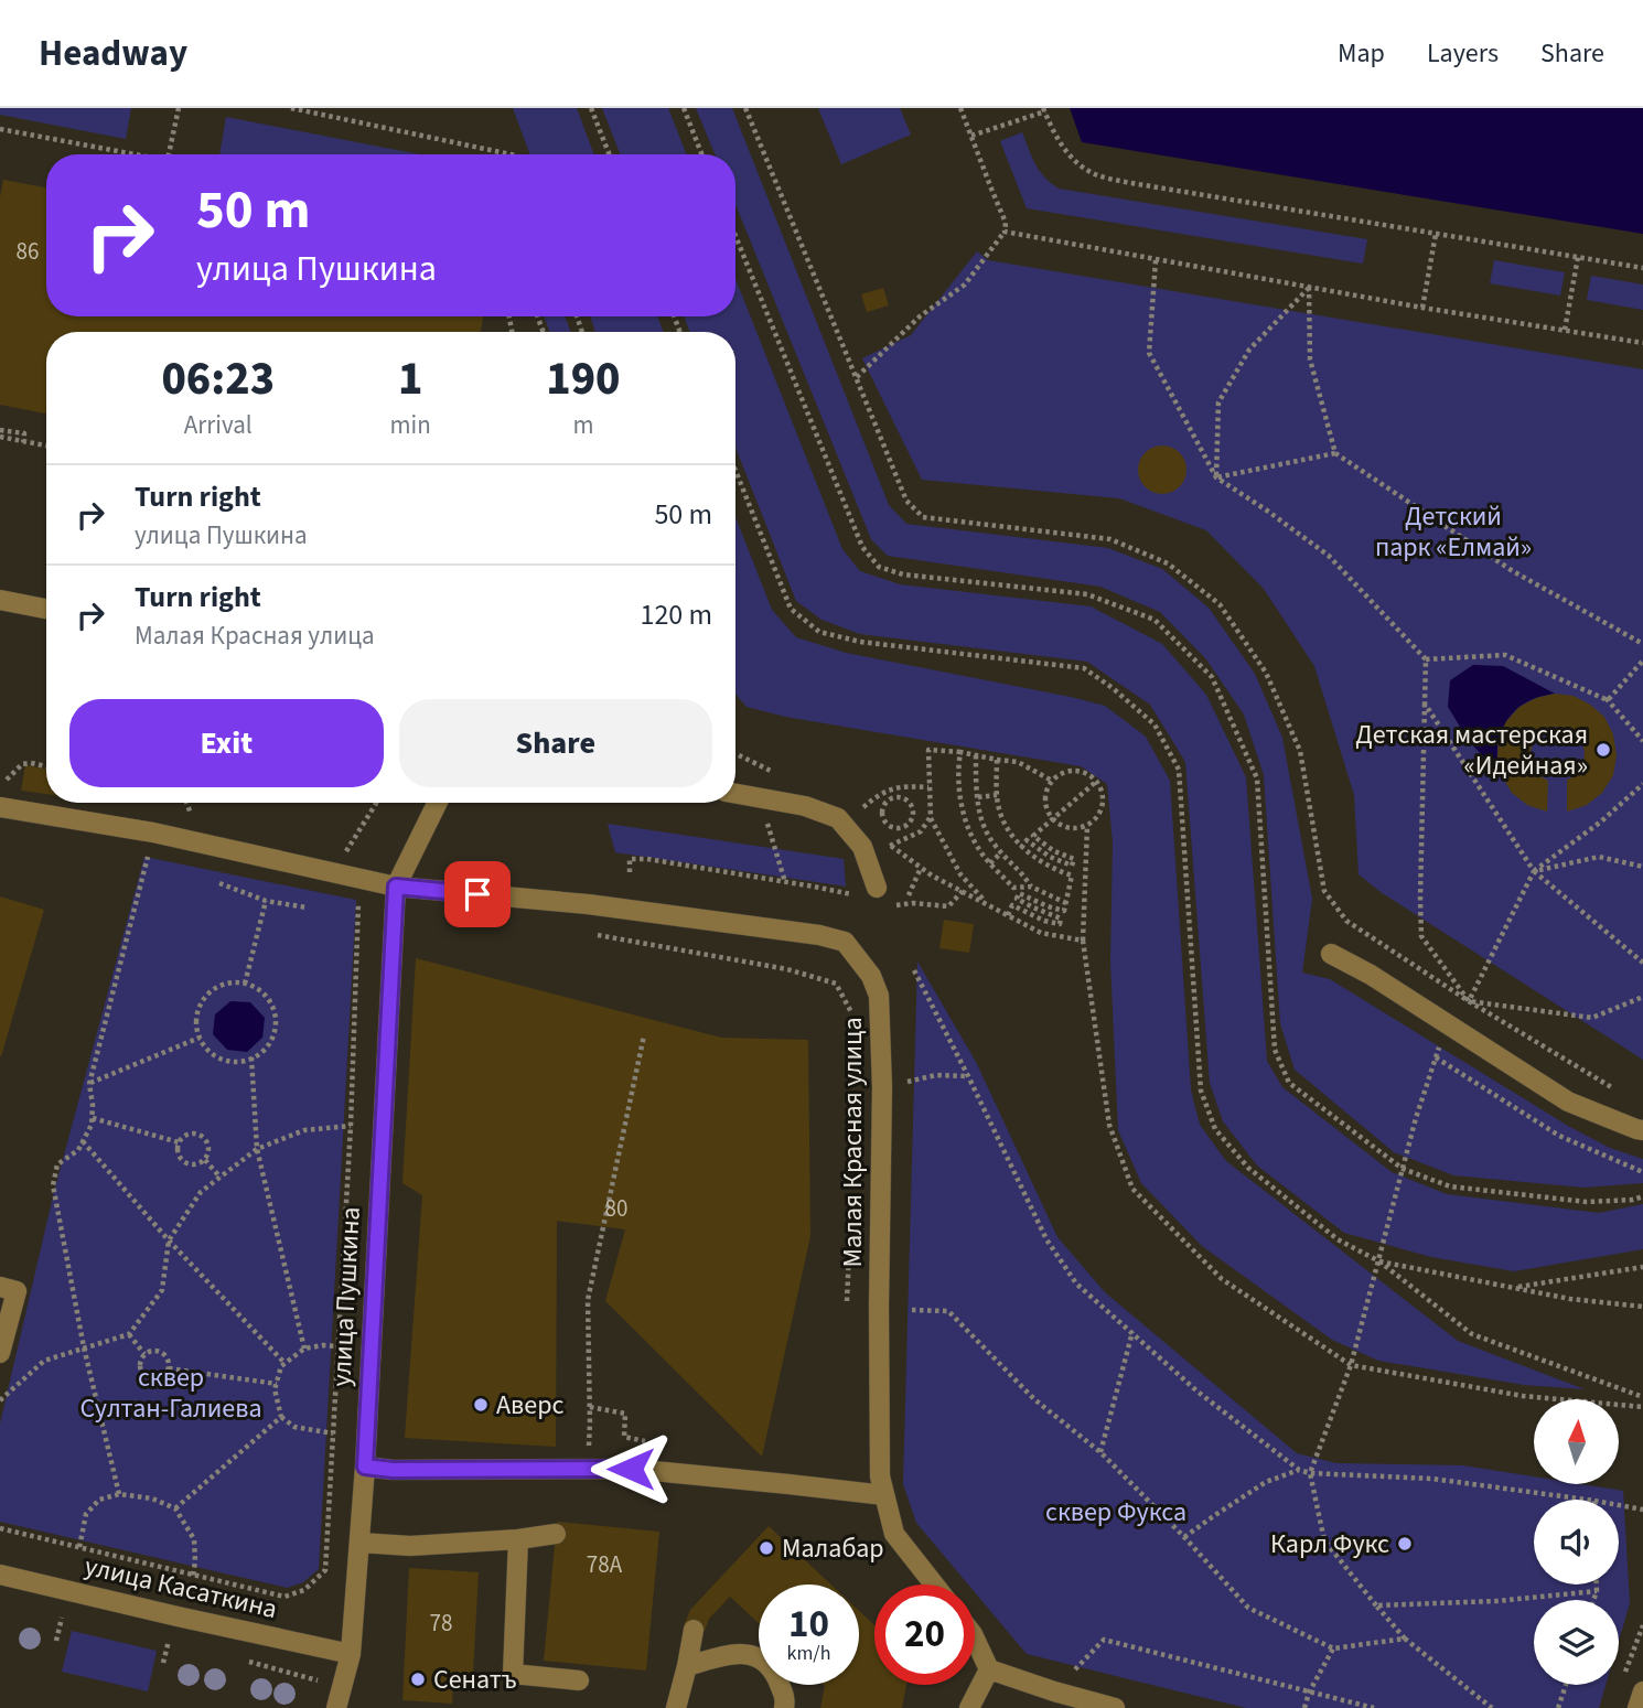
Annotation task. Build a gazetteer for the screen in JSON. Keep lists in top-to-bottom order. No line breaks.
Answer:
{"streets":{"street":["Малая Красная улица","улица Пушкина","улица Касаткина"]},"crossings":[["Малая Красная улица","улица Пушкина"],["улица Пушкина","улица Касаткина"]],"parks":["Детский парк «Елмай»","сквер Султан-Галиева","cквер Фукса"],"places":["Детская мастерская «Идейная»","Аверс","Карл Фукс","Малабар","Сенатъ"],"house_numbers":["86","80","78А","78"],"north":"top","page":{"header":"Headway","nav":["Map","Layers","Share"],"turn":["50 m","улица Пушкина"],"eta":["06:23","Arrival","1","min","190","m"],"list":[{"name":"Turn right","note":"улица Пушкина","value":"50 m"},{"name":"Turn right","note":"Малая Красная улица","value":"120 m"}],"buttons":["Exit","Share"],"speed":"10 km/h","limit":"20"}}
